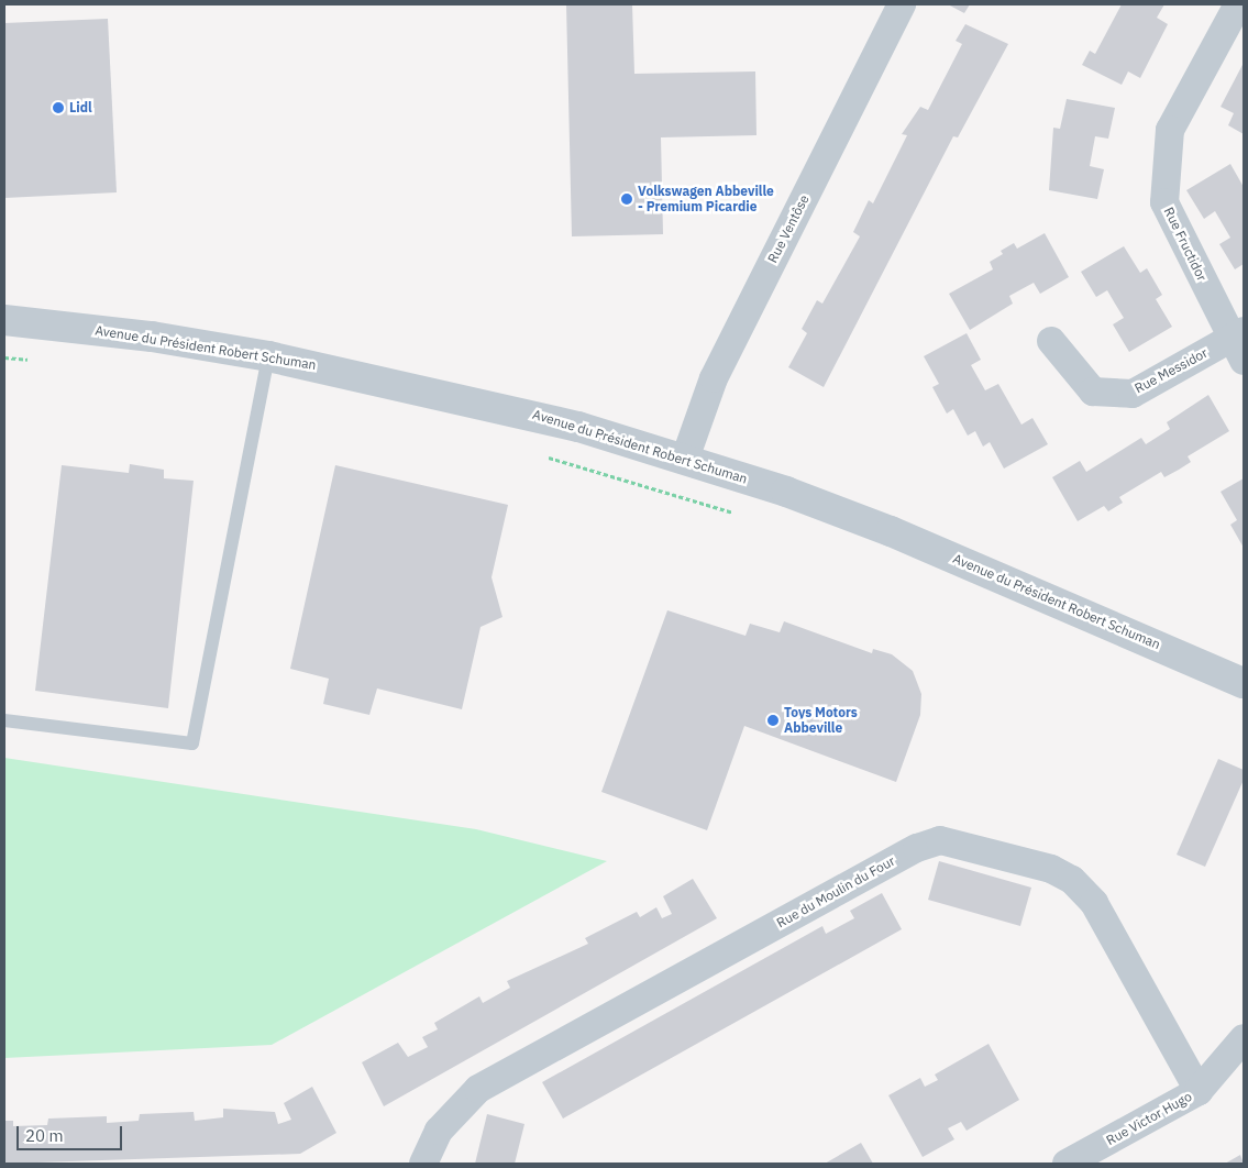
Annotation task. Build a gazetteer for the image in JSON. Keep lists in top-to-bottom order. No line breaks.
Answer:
{"streets":{"street":["Rue Ventôse","Rue Fructidor","Avenue du Président Robert Schuman","Rue Messidor","Rue du Moulin du Four","Rue Victor Hugo"]},"crossings":[["Rue Ventôse","Avenue du Président Robert Schuman"],["Rue Fructidor","Rue Messidor"],["Rue du Moulin du Four","Rue Victor Hugo"]],"places":["Lidl","Volkswagen Abbeville - Premium Picardie","Toys Motors Abbeville"],"scale_bar":"20 m"}
